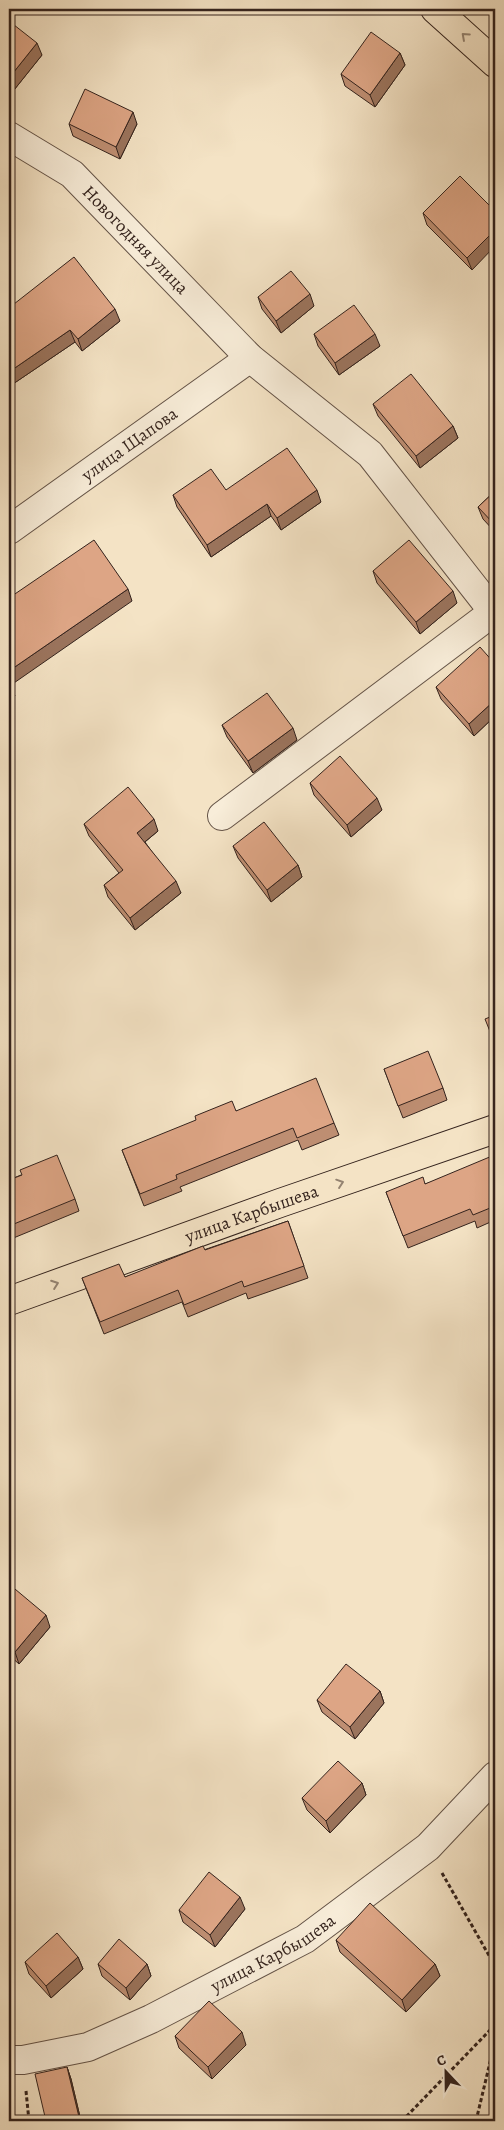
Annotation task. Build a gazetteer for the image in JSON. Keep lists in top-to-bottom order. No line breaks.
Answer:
{"streets":{"main road":["улица Карбышева"],"street":["Новогодняя улица","улица Щапова"]},"crossings":[["Новогодняя улица","улица Щапова"]],"one_way":["улица Карбышева"],"north":"top"}
